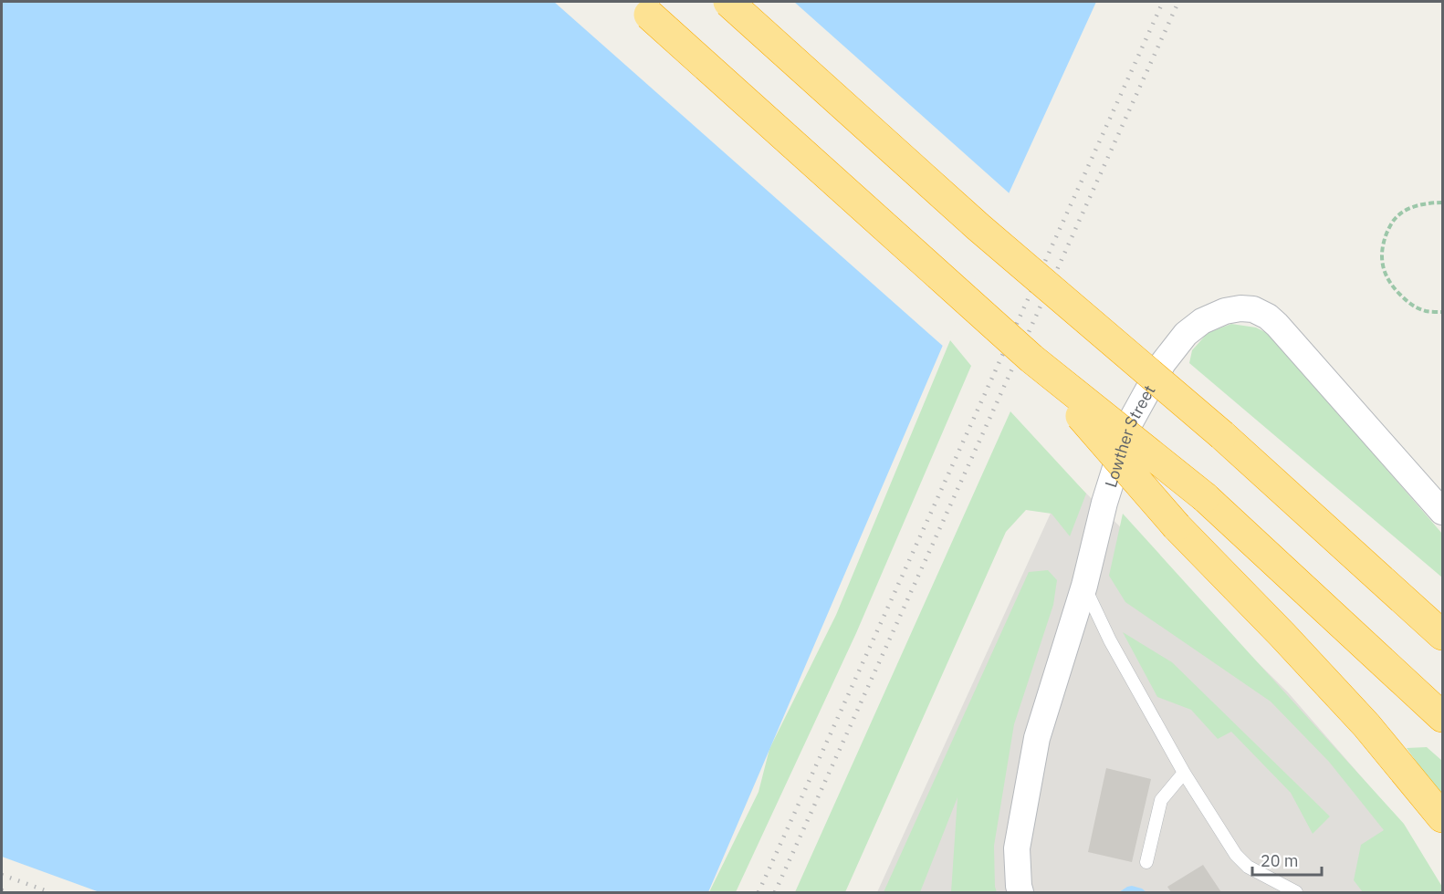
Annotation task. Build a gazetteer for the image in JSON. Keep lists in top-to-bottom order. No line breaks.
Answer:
{"streets":{"street":["Lowther Street"]},"scale_bar":"20 m"}
